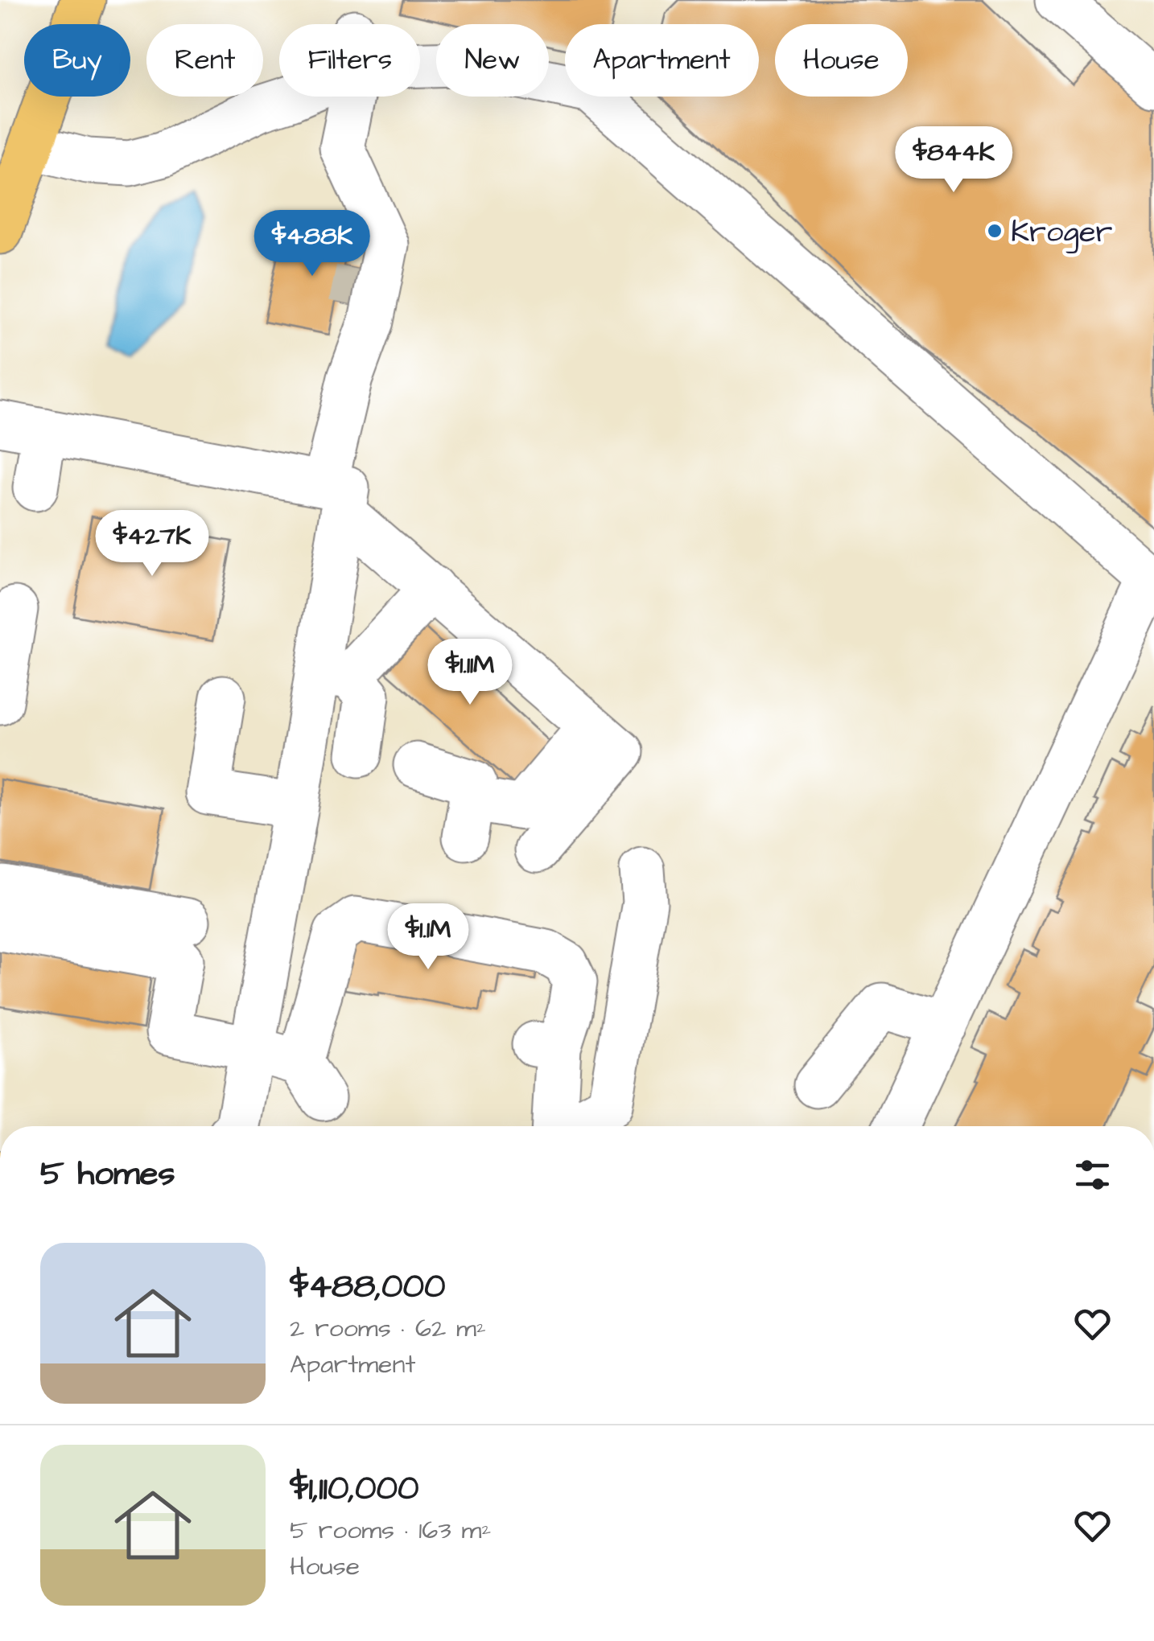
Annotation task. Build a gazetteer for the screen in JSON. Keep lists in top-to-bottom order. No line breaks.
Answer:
{"places":["Kroger"],"page":{"chip":["Buy","Rent","Filters","New","Apartment","House"],"price":["$844K","$488K","$427K","$1.11M","$1.1M"],"heading":"5 homes","list":[{"name":"$488,000","note":"2 rooms · 62 m² · Apartment"},{"name":"$1,110,000","note":"5 rooms · 163 m² · House"}]}}
